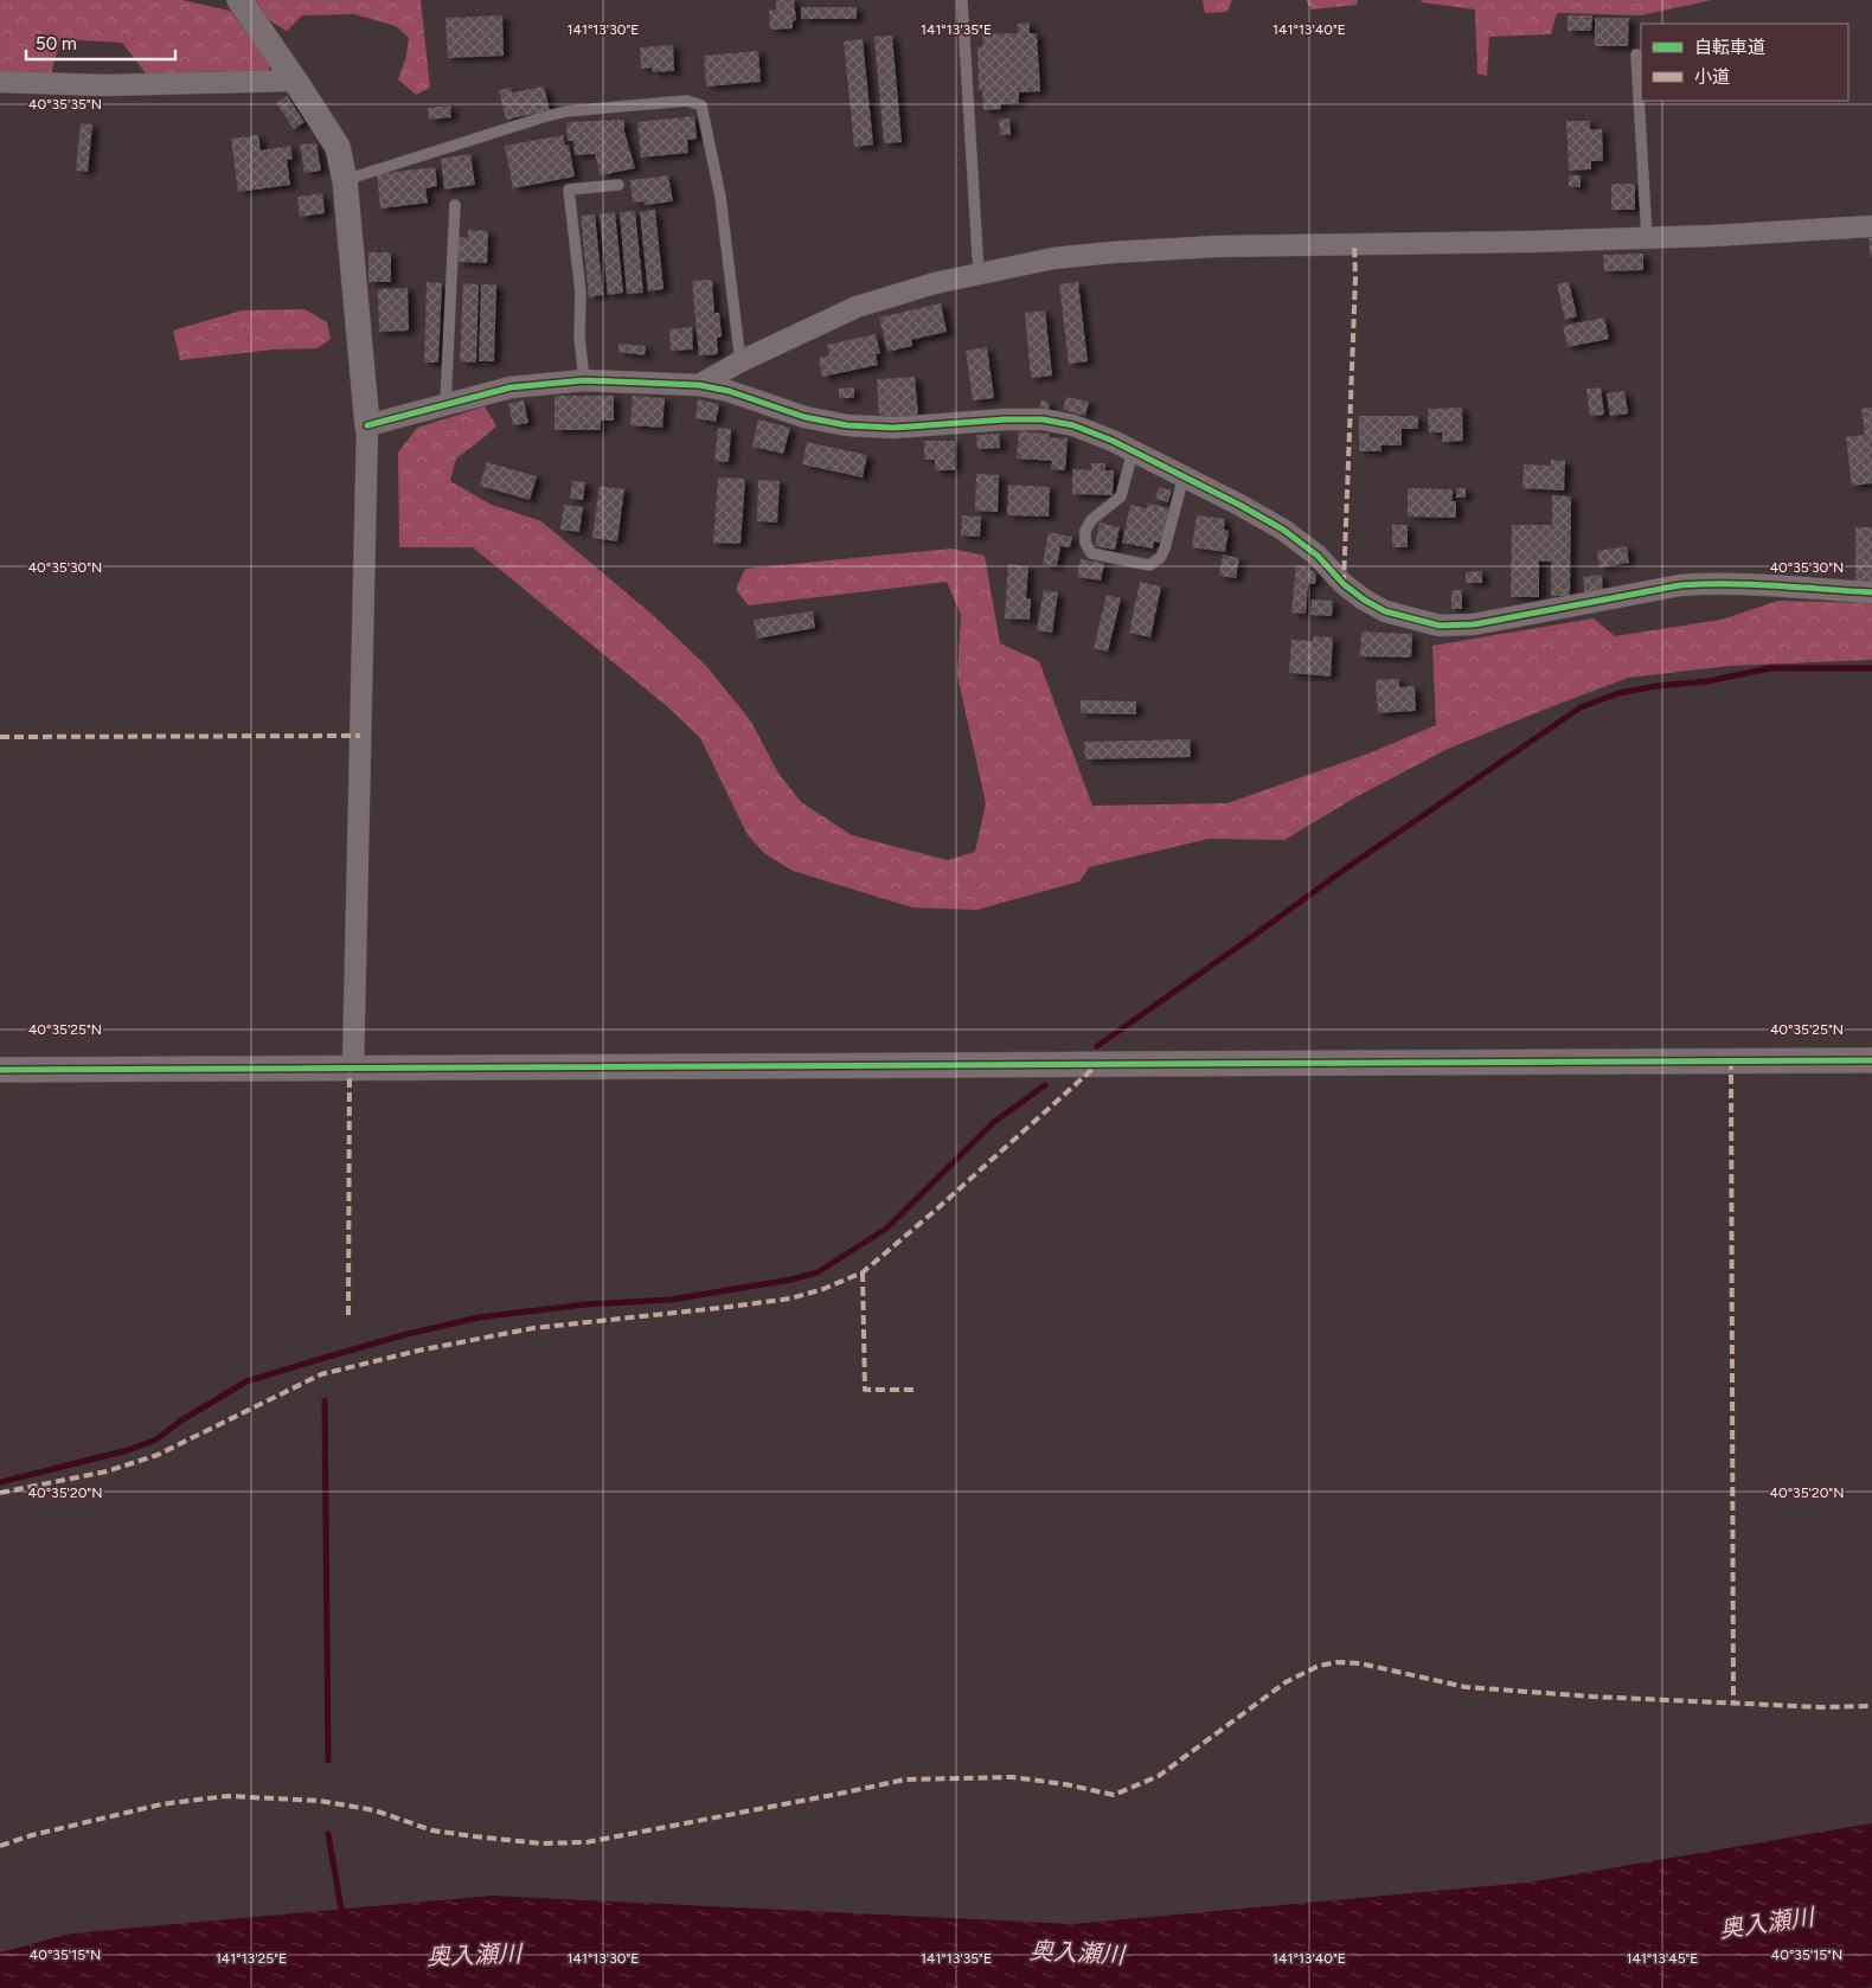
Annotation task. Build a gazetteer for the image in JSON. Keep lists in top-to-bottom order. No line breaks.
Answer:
{"water":["奥入瀬川"],"legend":["自転車道","小道"],"scale_bar":"50 m","coordinates":["141°13'30\"E","141°13'35\"E","141°13'40\"E","40°35'35\"N","40°35'30\"N","40°35'25\"N","40°35'20\"N","40°35'15\"N","141°13'25\"E","141°13'45\"E"]}
